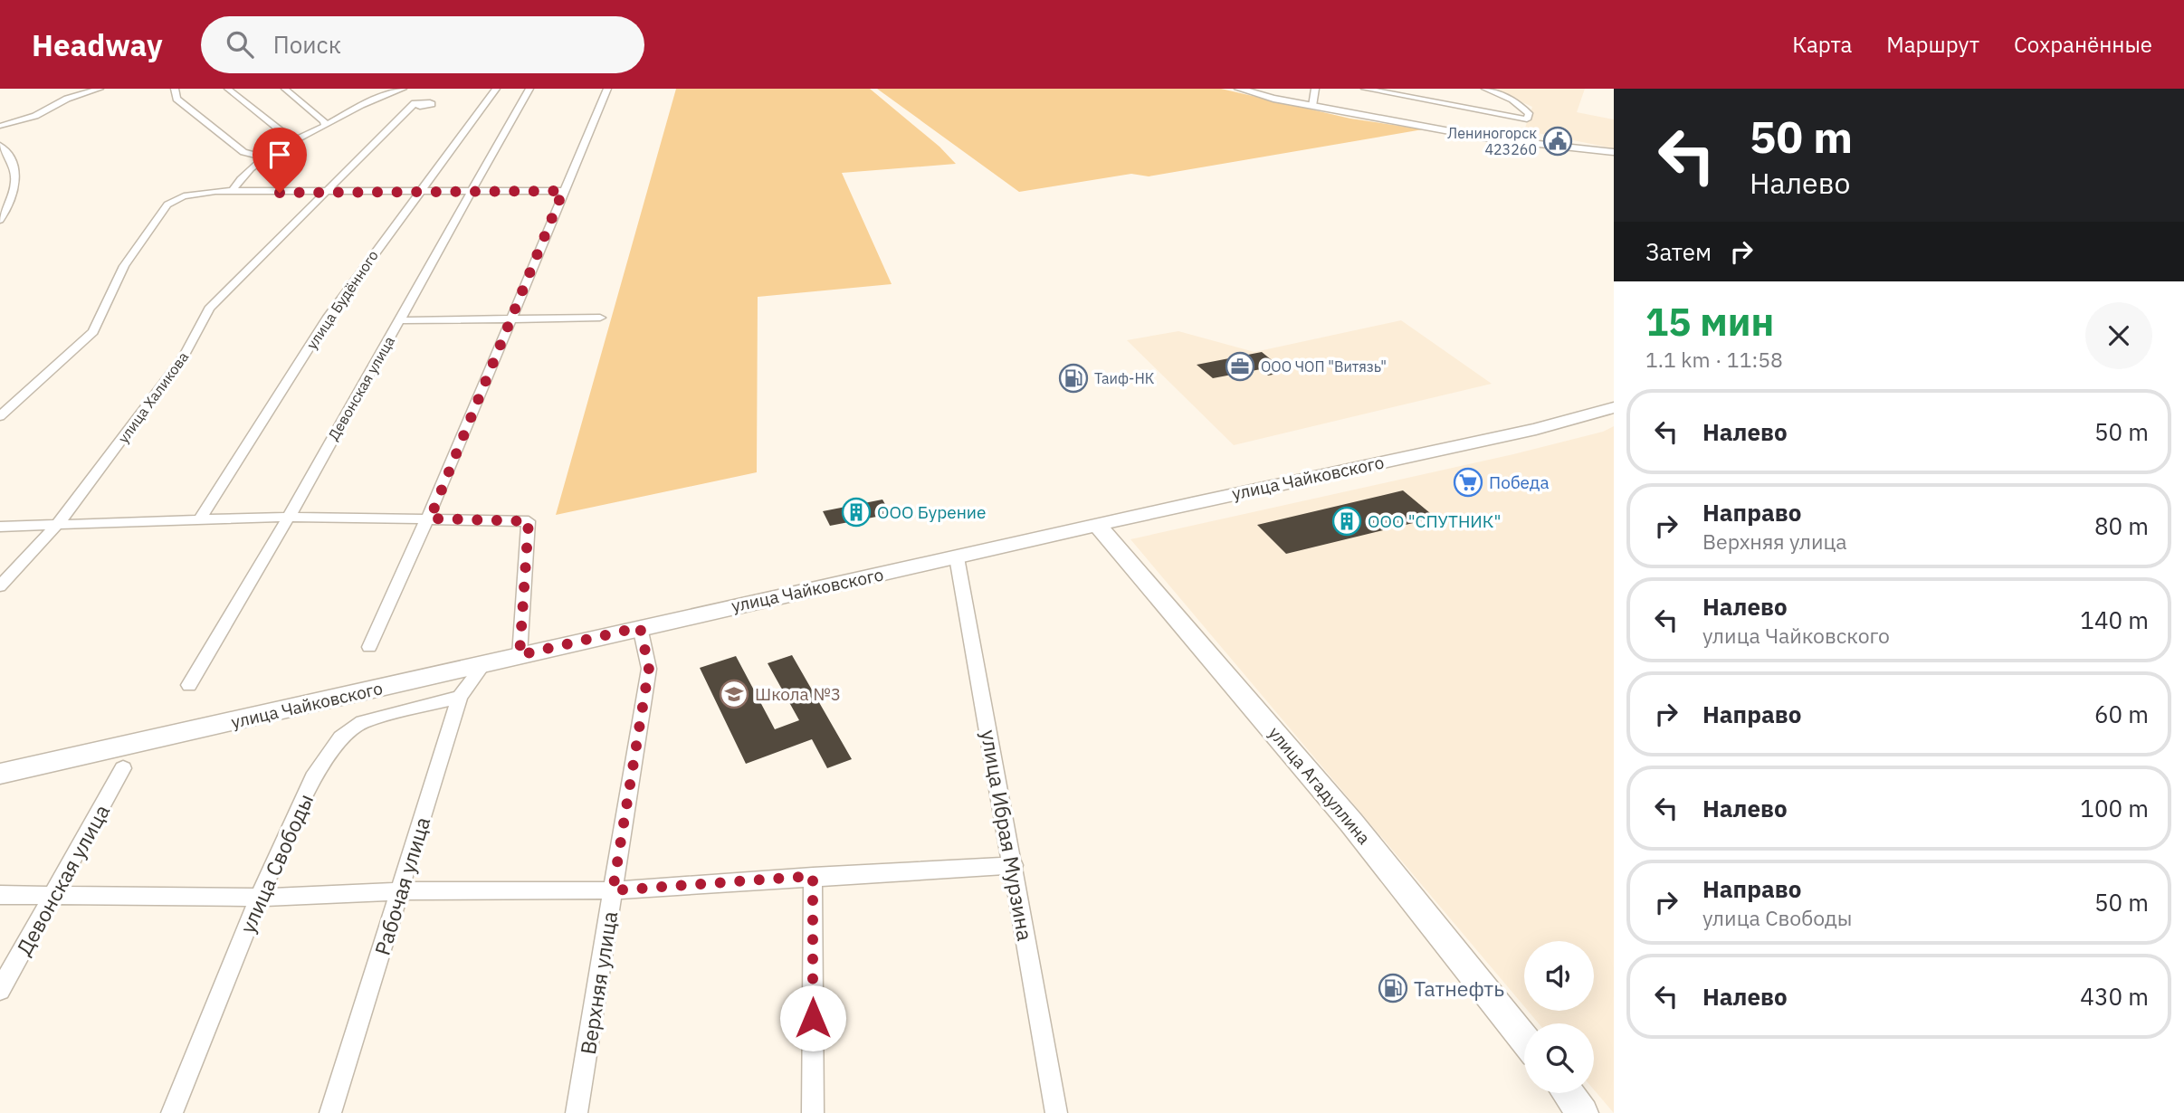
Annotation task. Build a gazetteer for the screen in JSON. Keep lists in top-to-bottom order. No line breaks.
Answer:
{"streets":{"main road":["улица Чайковского","улица Агадуллина"],"street":["улица Будённого","Девонская улица","улица Халикова","улица Ибрая Мурзина","улица Свободы","Рабочая улица","Верхняя улица"]},"crossings":[["улица Чайковского","улица Агадуллина"],["улица Чайковского","улица Ибрая Мурзина"],["улица Чайковского","Рабочая улица"],["улица Чайковского","Верхняя улица"],["улица Свободы","Рабочая улица"]],"places":{"public building":["Лениногорск 423260"],"office":["ООО ЧОП \"Витязь\""],"fuel station":["Таиф-НК","Татнефть"],"supermarket":["Победа"],"building":["ООО Бурение","ООО \"СПУТНИК\""],"school or university":["Школа №3"]},"page":{"header":"Headway","search":"Поиск","nav":["Карта","Маршрут","Сохранённые"],"turn":["50 m","Налево"],"then":"Затем","heading":["15 мин","1.1 km · 11:58"],"list":[{"name":"Налево","value":"50 m"},{"name":"Направо","note":"Верхняя улица","value":"80 m"},{"name":"Налево","note":"улица Чайковского","value":"140 m"},{"name":"Направо","value":"60 m"},{"name":"Налево","value":"100 m"},{"name":"Направо","note":"улица Свободы","value":"50 m"},{"name":"Налево","value":"430 m"}]}}
